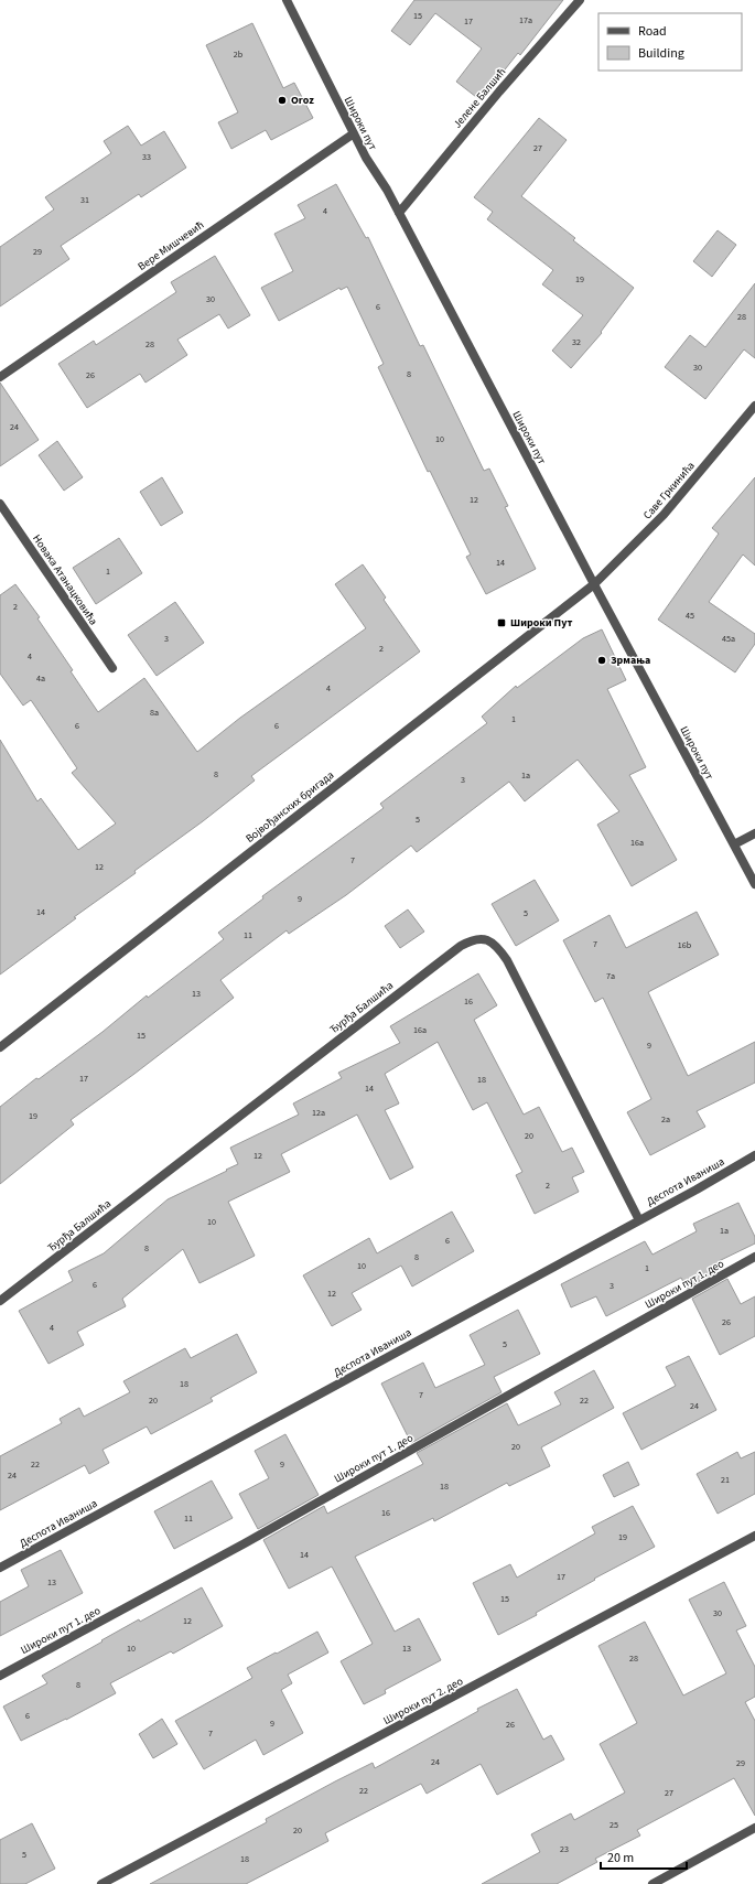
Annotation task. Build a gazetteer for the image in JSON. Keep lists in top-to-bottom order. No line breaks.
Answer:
{"streets":{"street":["Јелене Балшић","Широки пут","Вере Мишчевић","Саве Гркинића","Новака Атанацковића","Војвођанских бригада","Ђурђа Балшића","Деспота Иваниша","Широки пут 1. део","Широки пут 2. део"]},"crossings":[["Јелене Балшић","Широки пут"],["Широки пут","Вере Мишчевић"],["Широки пут","Саве Гркинића"],["Широки пут","Војвођанских бригада"],["Саве Гркинића","Војвођанских бригада"],["Ђурђа Балшића","Деспота Иваниша"]],"places":{"other":["Oroz","Зрмања"],"transit":["Широки Пут"]},"house_numbers":["15","17a","17","2b","27","33","31","4","29","19","30","6","28","32","28","30","8","26","24","10","12","14","1","2","45","3","45a","2","4","4a","4","8a","1","6","6","8","1a","3","5","16a","7","12","9","14","5","11","7","16b","7a","13","16","16a","15","9","17","18","14","12a","19","2a","20","12","2","10","1a","6","8","8","10","1","6","3","12","26","4","5","18","7","20","22","24","20","22","9","24","21","18","16","11","19","14","17","13","15","30","12","10","13","28","8","6","9","26","7","24","29","22","27","25","20","23","5","18"],"legend":["Road","Building"],"scale_bar":"20 m"}
